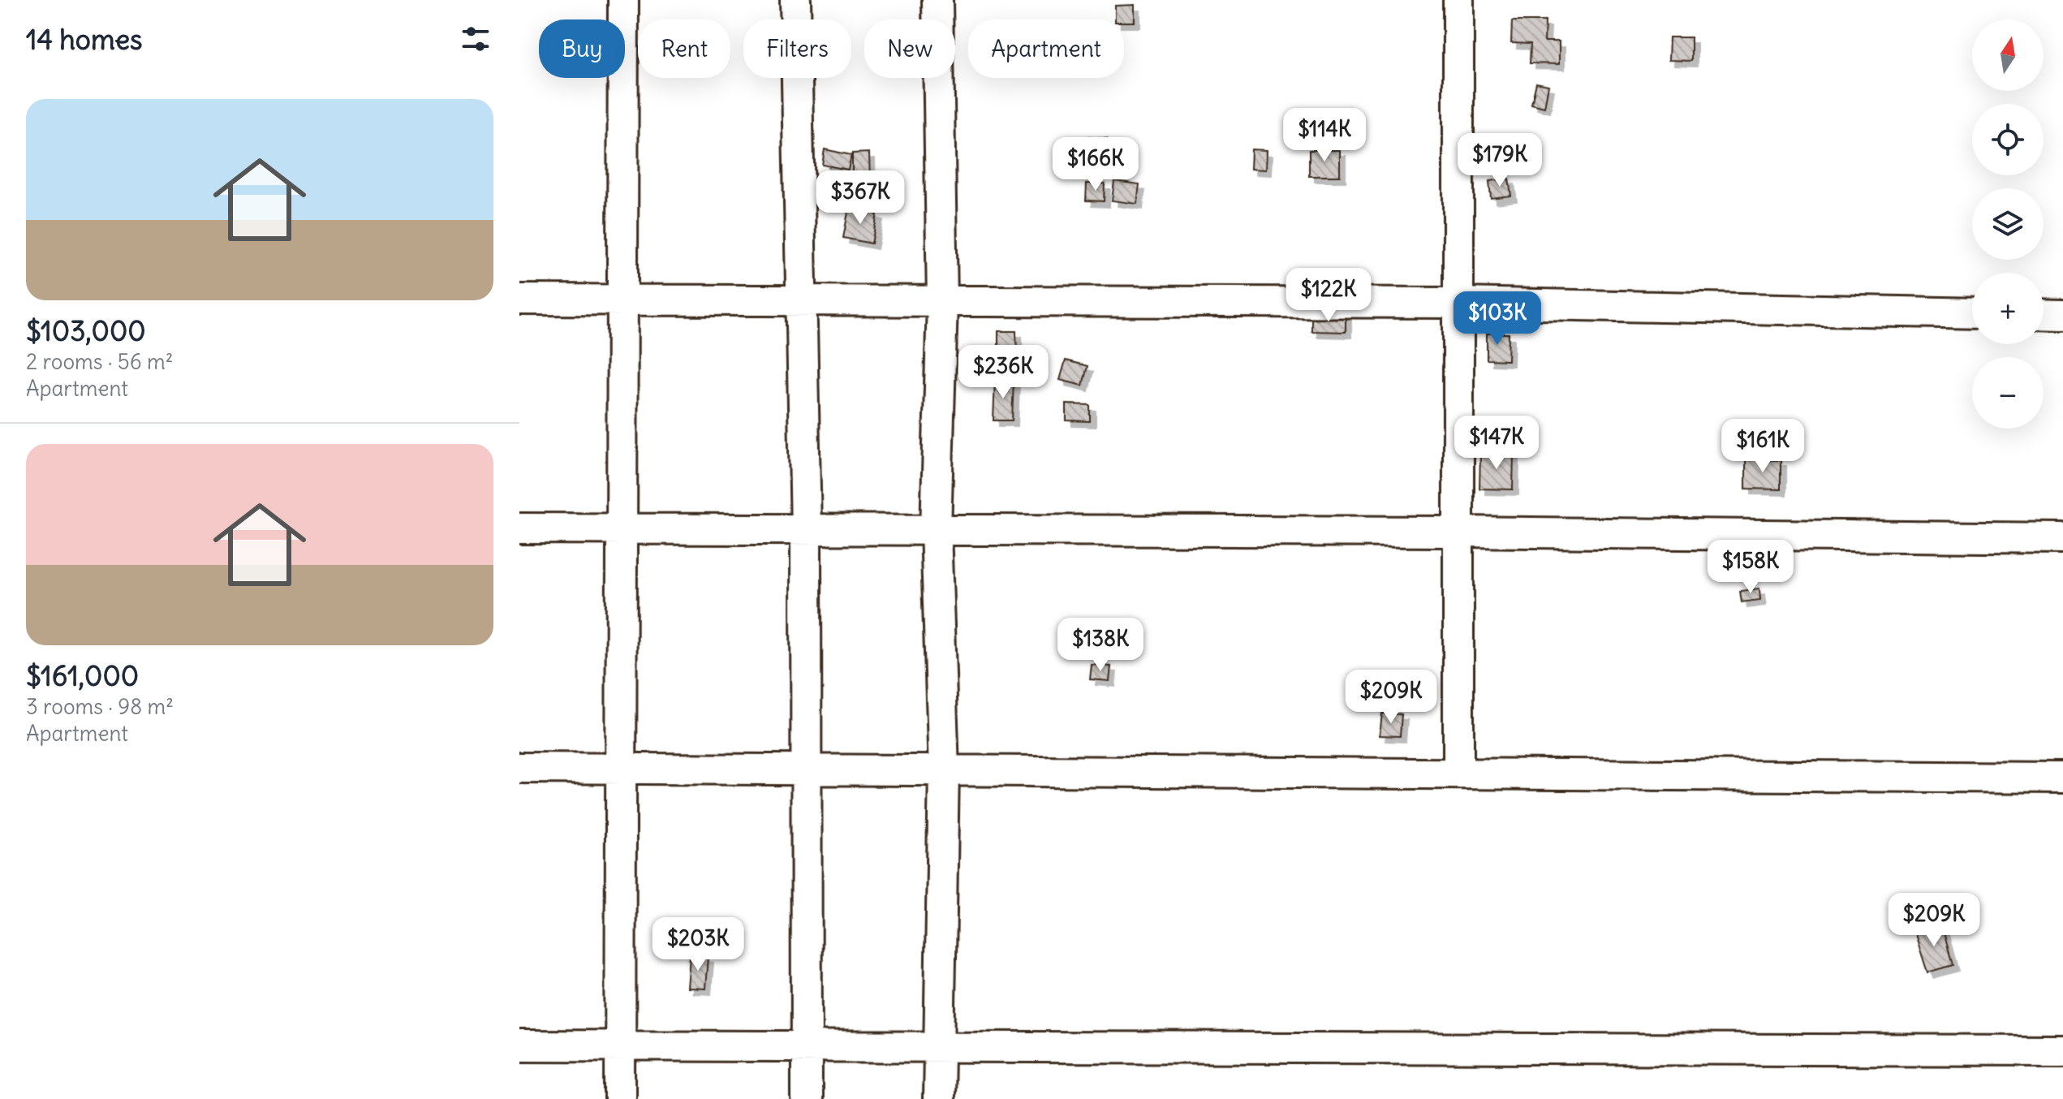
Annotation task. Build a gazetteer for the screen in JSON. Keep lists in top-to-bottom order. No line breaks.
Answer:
{"north":"top","page":{"heading":"14 homes","map_buttons":["+","−"],"chip":["Buy","Rent","Filters","New","Apartment"],"list":[{"name":"$103,000","note":"2 rooms · 56 m² · Apartment"},{"name":"$161,000","note":"3 rooms · 98 m² · Apartment"}],"price":["$114K","$179K","$166K","$367K","$122K","$103K","$236K","$147K","$161K","$158K","$138K","$209K","$209K","$203K"]}}
